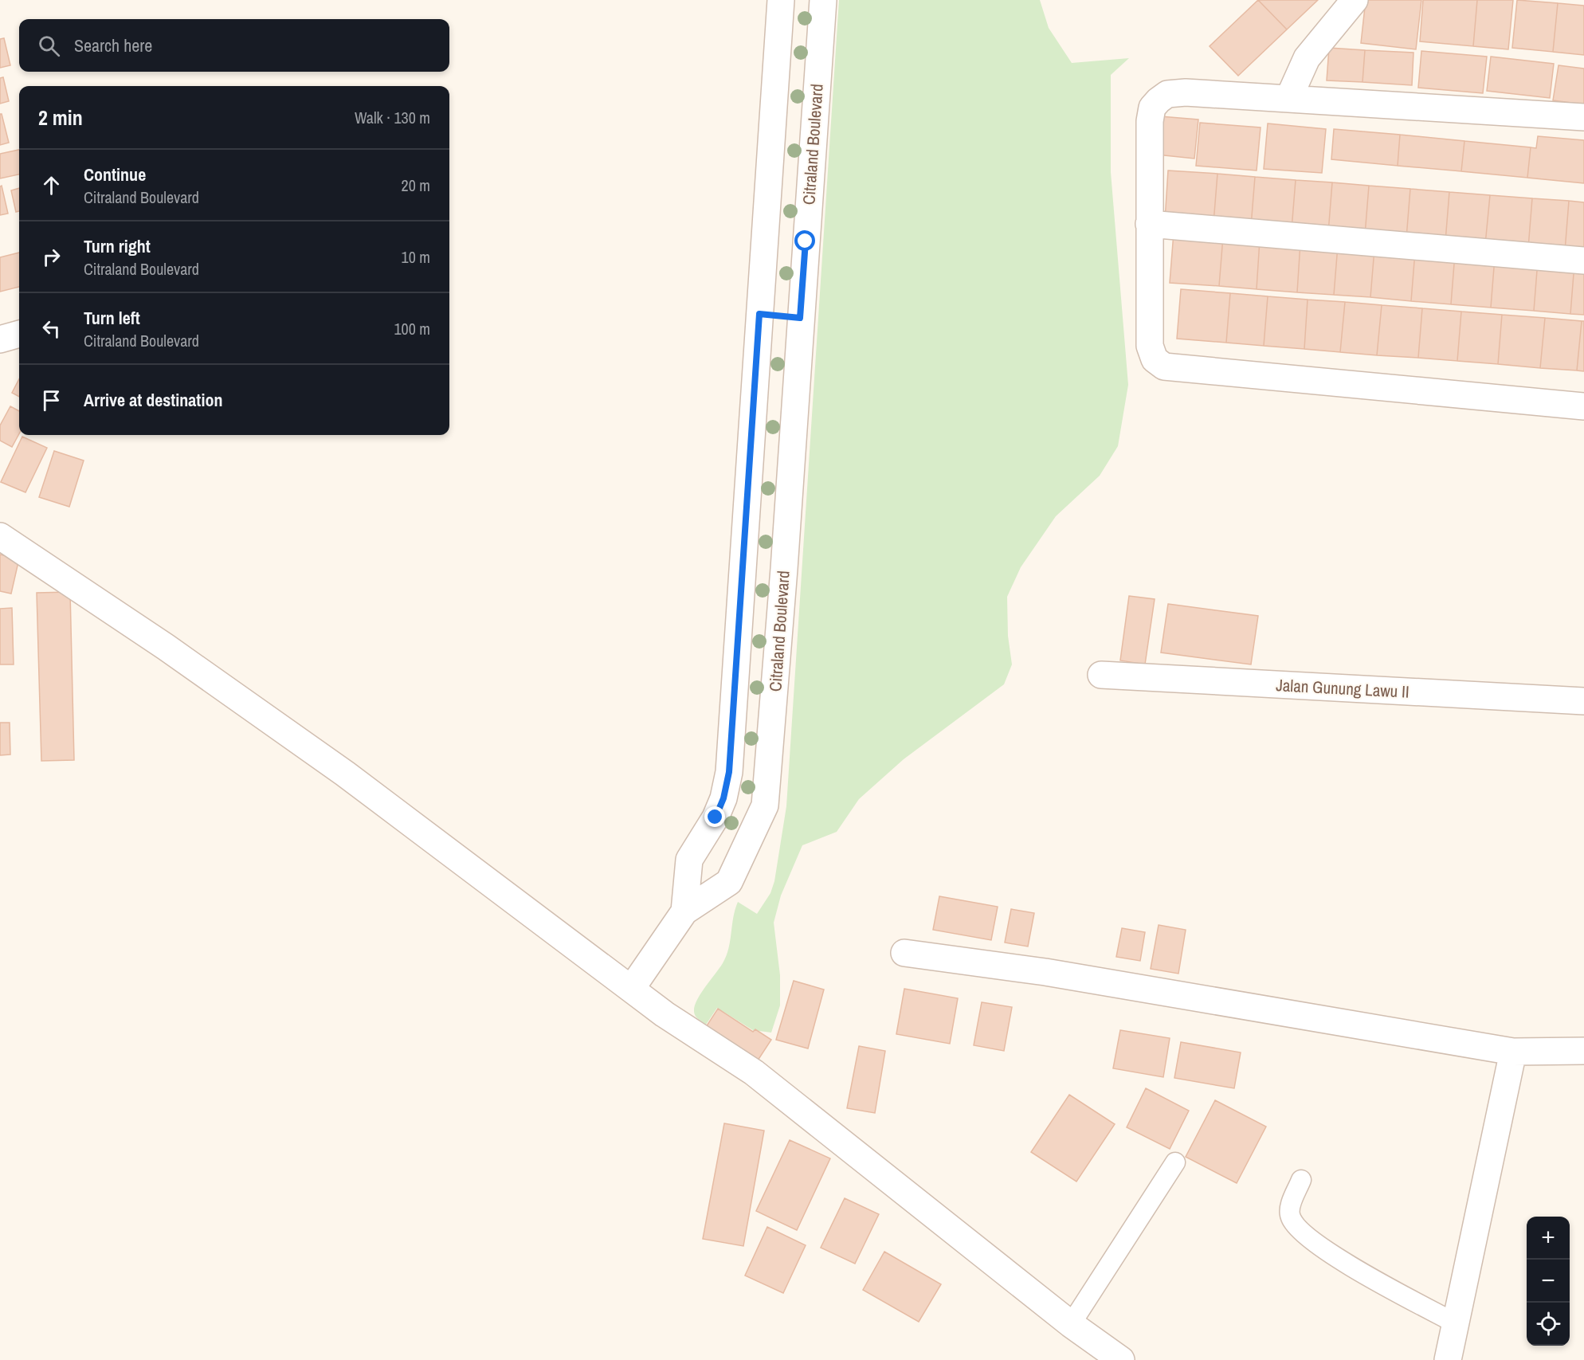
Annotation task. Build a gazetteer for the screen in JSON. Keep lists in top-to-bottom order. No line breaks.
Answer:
{"streets":{"street":["Citraland Boulevard","Jalan Gunung Lawu II"]},"page":{"search":"Search here","heading":["2 min","Walk · 130 m"],"list":[["Continue","Citraland Boulevard","20 m"],["Turn right","Citraland Boulevard","10 m"],["Turn left","Citraland Boulevard","100 m"],"Arrive at destination"],"map_buttons":["+","−"]}}
